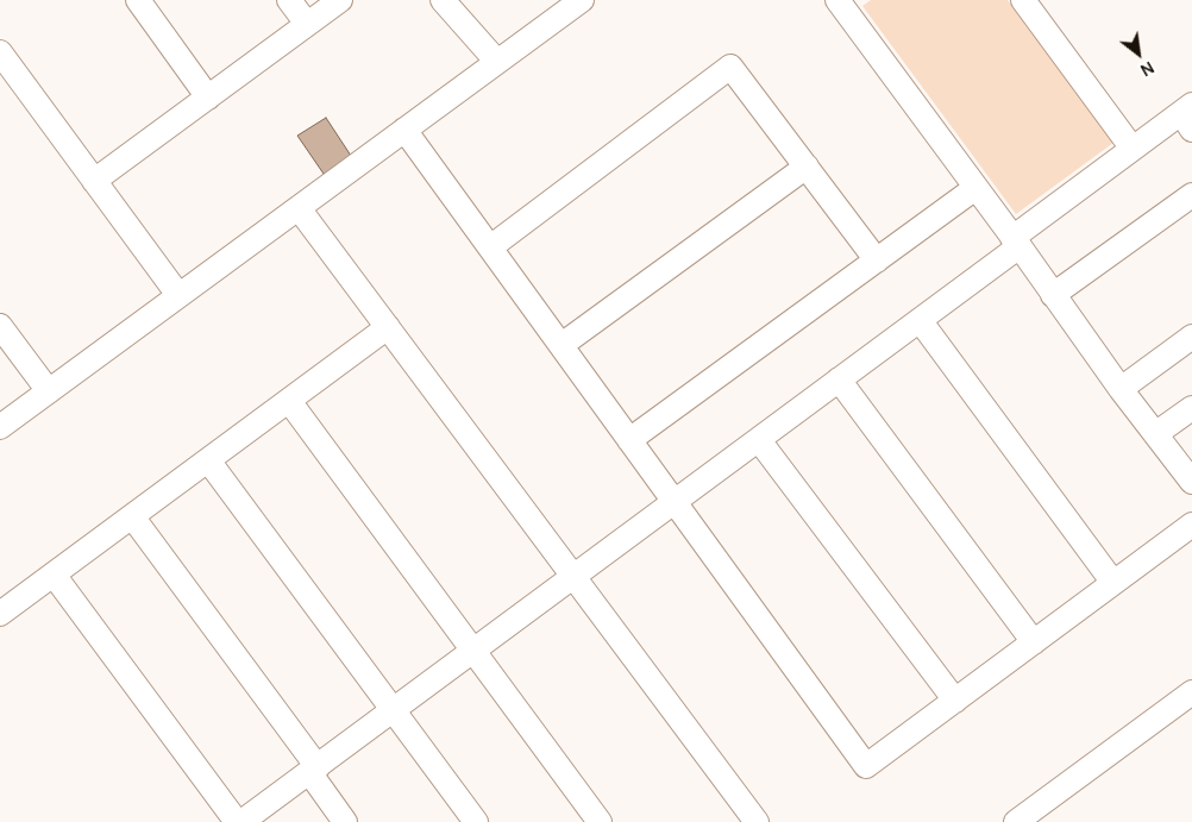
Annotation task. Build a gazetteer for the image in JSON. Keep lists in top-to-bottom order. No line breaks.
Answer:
{"north":"bottom right"}
